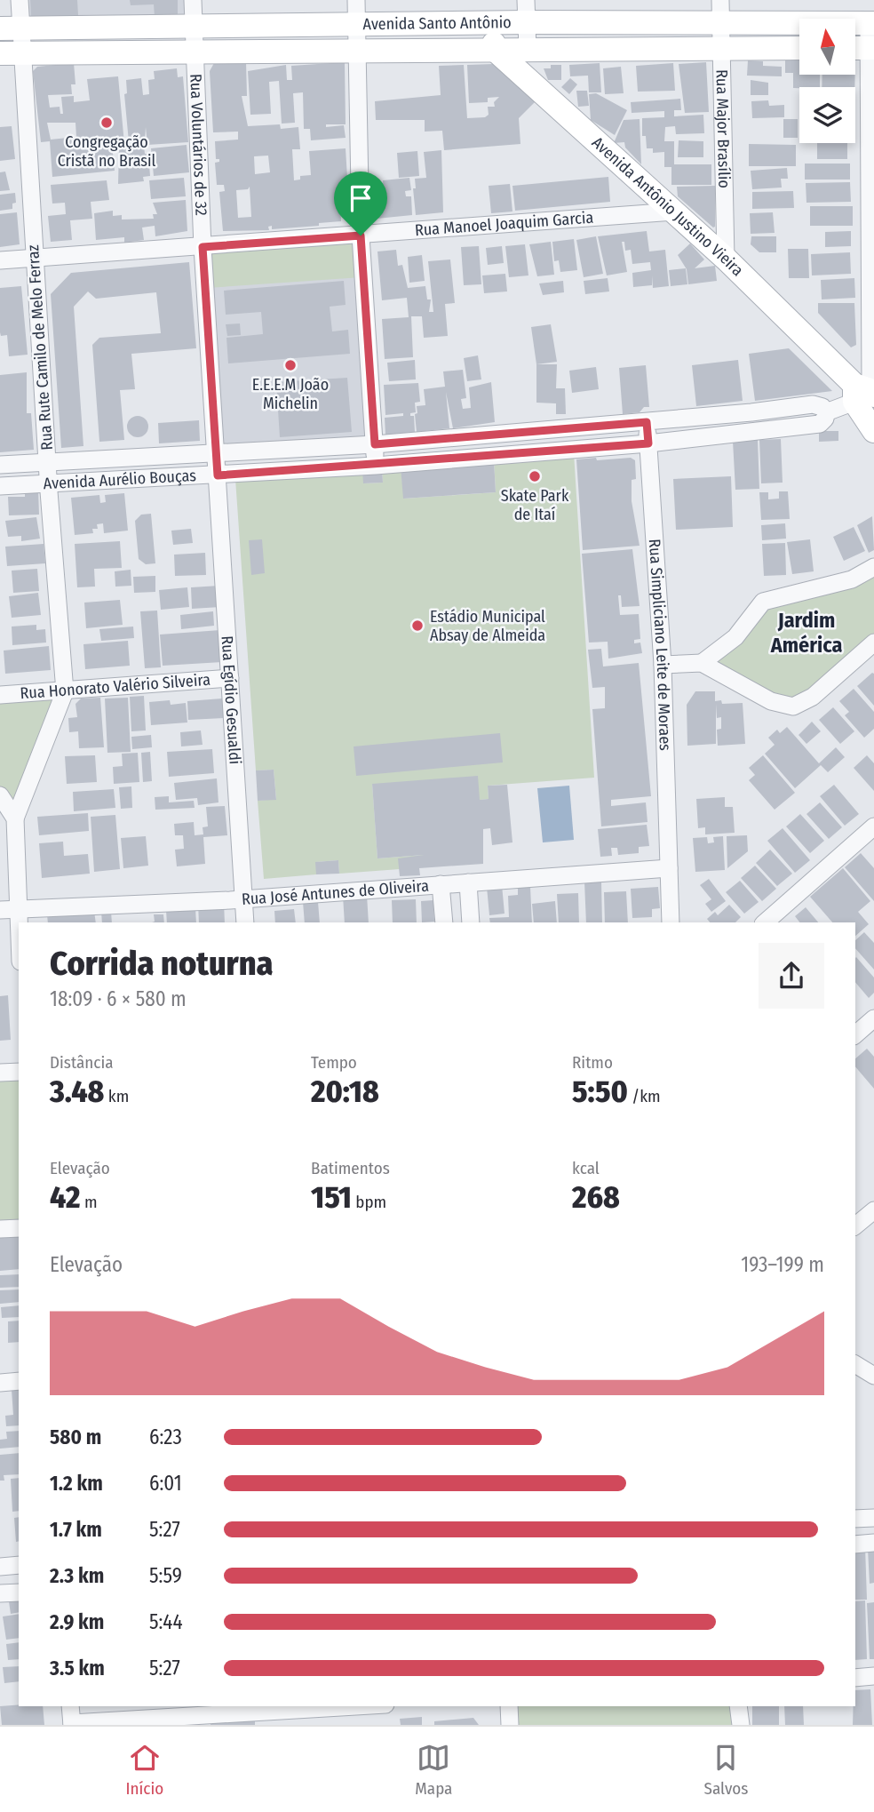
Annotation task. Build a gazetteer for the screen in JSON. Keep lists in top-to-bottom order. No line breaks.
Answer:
{"streets":{"main road":["Avenida Santo Antônio","Avenida Antônio Justino Vieira"],"street":["Rua Major Brasílio","Rua Voluntários de 32","Rua Manoel Joaquim Garcia","Rua Rute Camilo de Melo Ferraz","Avenida Aurélio Bouças","Rua Simpliciano Leite de Moraes","Rua Honorato Valério Silveira","Rua Egídio Gesualdi","Rua José Antunes de Oliveira"]},"crossings":[["Avenida Santo Antônio","Rua Major Brasílio"],["Avenida Santo Antônio","Rua Voluntários de 32"],["Avenida Santo Antônio","Avenida Antônio Justino Vieira"],["Avenida Santo Antônio","Rua Rute Camilo de Melo Ferraz"],["Rua Major Brasílio","Avenida Antônio Justino Vieira"],["Rua Voluntários de 32","Rua Manoel Joaquim Garcia"],["Rua Voluntários de 32","Avenida Aurélio Bouças"],["Rua Voluntários de 32","Rua Egídio Gesualdi"],["Avenida Antônio Justino Vieira","Rua Manoel Joaquim Garcia"],["Avenida Antônio Justino Vieira","Avenida Aurélio Bouças"],["Rua Manoel Joaquim Garcia","Rua Rute Camilo de Melo Ferraz"],["Rua Rute Camilo de Melo Ferraz","Avenida Aurélio Bouças"],["Rua Rute Camilo de Melo Ferraz","Rua Honorato Valério Silveira"],["Avenida Aurélio Bouças","Rua Simpliciano Leite de Moraes"],["Avenida Aurélio Bouças","Rua Egídio Gesualdi"],["Rua Simpliciano Leite de Moraes","Rua José Antunes de Oliveira"],["Rua Honorato Valério Silveira","Rua Egídio Gesualdi"],["Rua Egídio Gesualdi","Rua José Antunes de Oliveira"]],"districts":["Jardim América"],"places":["Congregação Cristã no Brasil","E.E.E.M João Michelin","Skate Park de Itaí","Estádio Municipal Absay de Almeida"],"north":"top","page":{"heading":["Corrida noturna","18:09 · 6 × 580 m"],"stats":[["Distância","3.48 km"],["Tempo","20:18"],["Ritmo","5:50 /km"],["Elevação","42 m"],["Batimentos","151 bpm"],["kcal","268"]],"chart":["Elevação","193–199 m"],"list":[{"name":"580 m","note":"6:23"},{"name":"1.2 km","note":"6:01"},{"name":"1.7 km","note":"5:27"},{"name":"2.3 km","note":"5:59"},{"name":"2.9 km","note":"5:44"},{"name":"3.5 km","note":"5:27"}],"tabs":["Início","Mapa","Salvos"]}}
